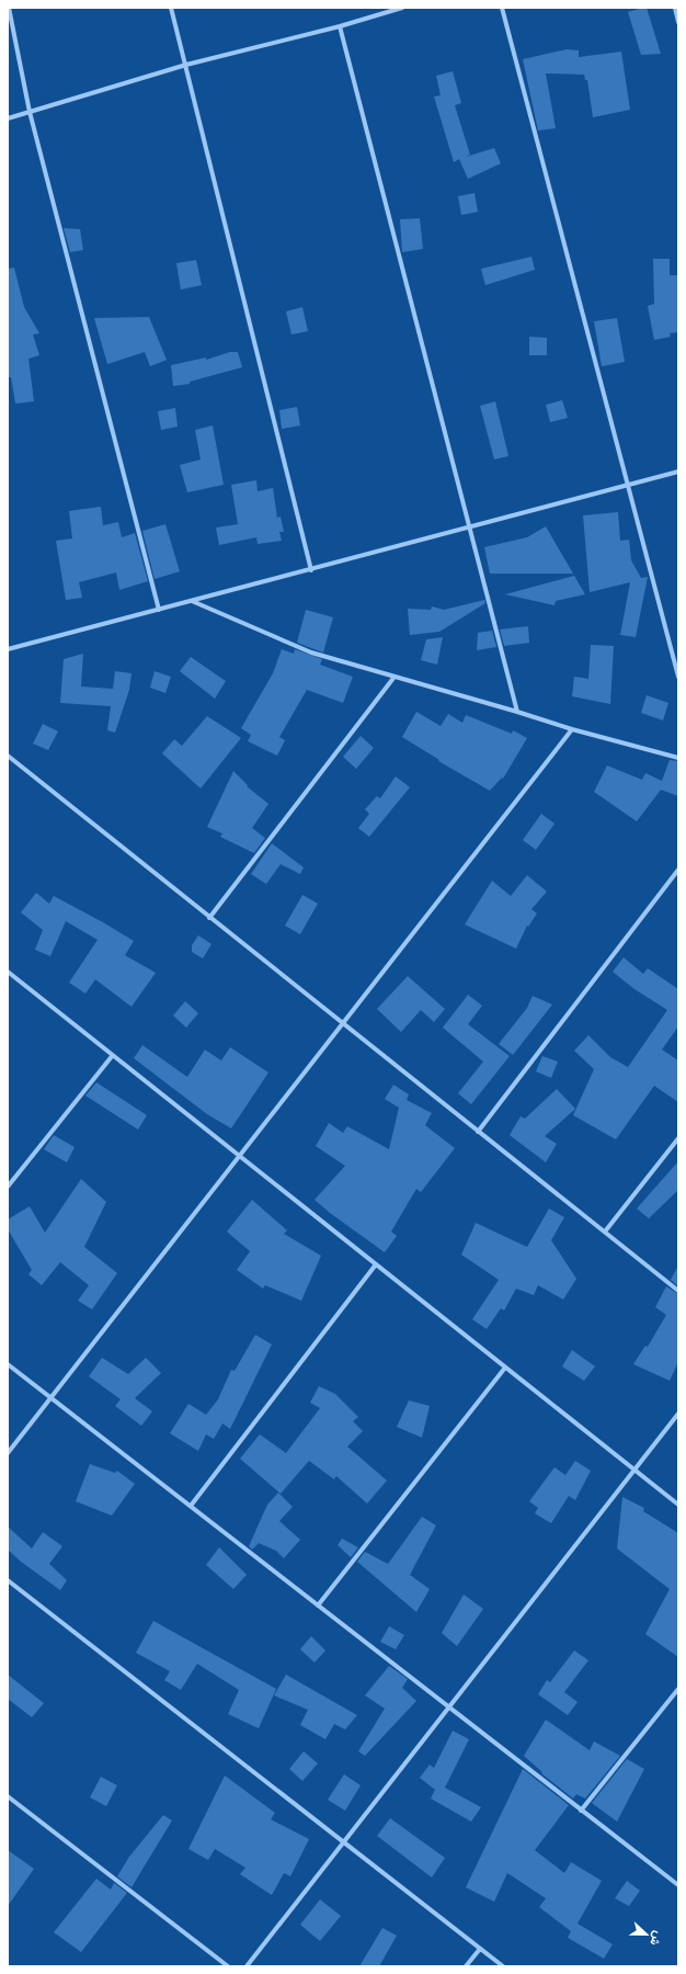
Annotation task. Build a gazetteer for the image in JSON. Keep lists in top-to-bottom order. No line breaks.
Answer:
{"north":"right"}
